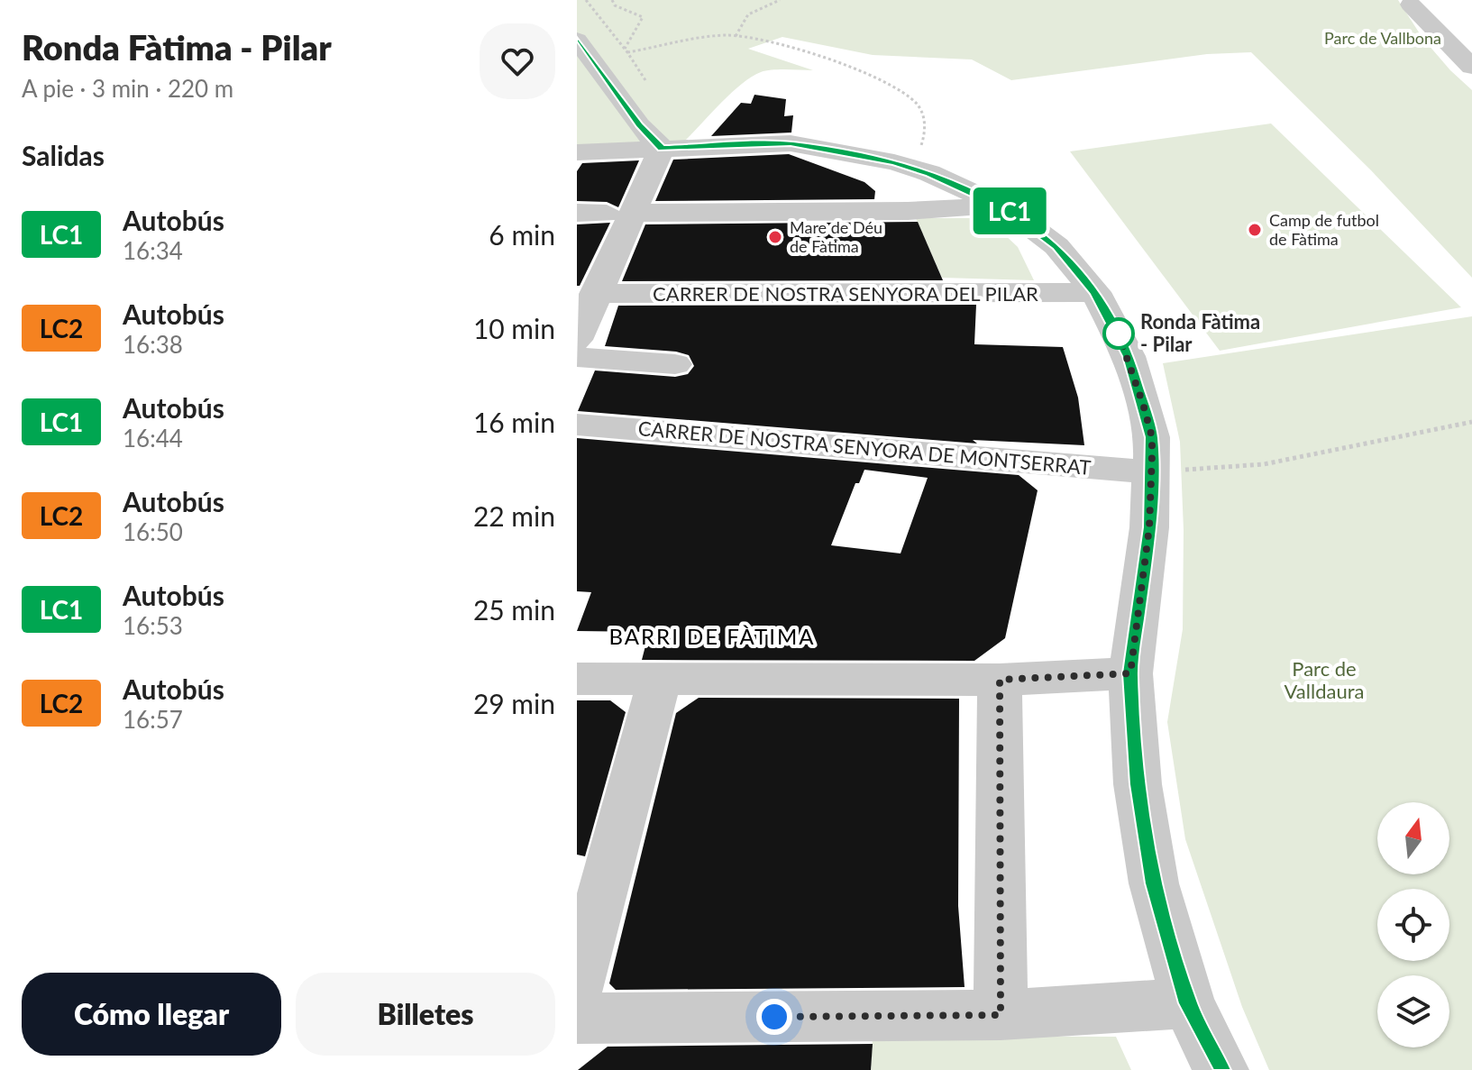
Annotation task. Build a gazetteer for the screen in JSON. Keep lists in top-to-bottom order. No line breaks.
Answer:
{"streets":{"street":["CARRER DE NOSTRA SENYORA DEL PILAR","CARRER DE NOSTRA SENYORA DE MONTSERRAT"]},"districts":["BARRI DE FÀTIMA"],"parks":["Parc de Vallbona","Parc de Valldaura"],"places":["Camp de futbol de Fàtima","Mare de Déu de Fàtima","Ronda Fàtima - Pilar"],"lines":["bus line LC1"],"north":"top","page":{"heading":[["Ronda Fàtima - Pilar","A pie · 3 min · 220 m"],"Salidas"],"on_map":"LC1","list":[{"mark":"LC1","name":"Autobús","note":"16:34","value":"6 min"},{"mark":"LC2","name":"Autobús","note":"16:38","value":"10 min"},{"mark":"LC1","name":"Autobús","note":"16:44","value":"16 min"},{"mark":"LC2","name":"Autobús","note":"16:50","value":"22 min"},{"mark":"LC1","name":"Autobús","note":"16:53","value":"25 min"},{"mark":"LC2","name":"Autobús","note":"16:57","value":"29 min"}],"buttons":["Cómo llegar","Billetes"]}}
